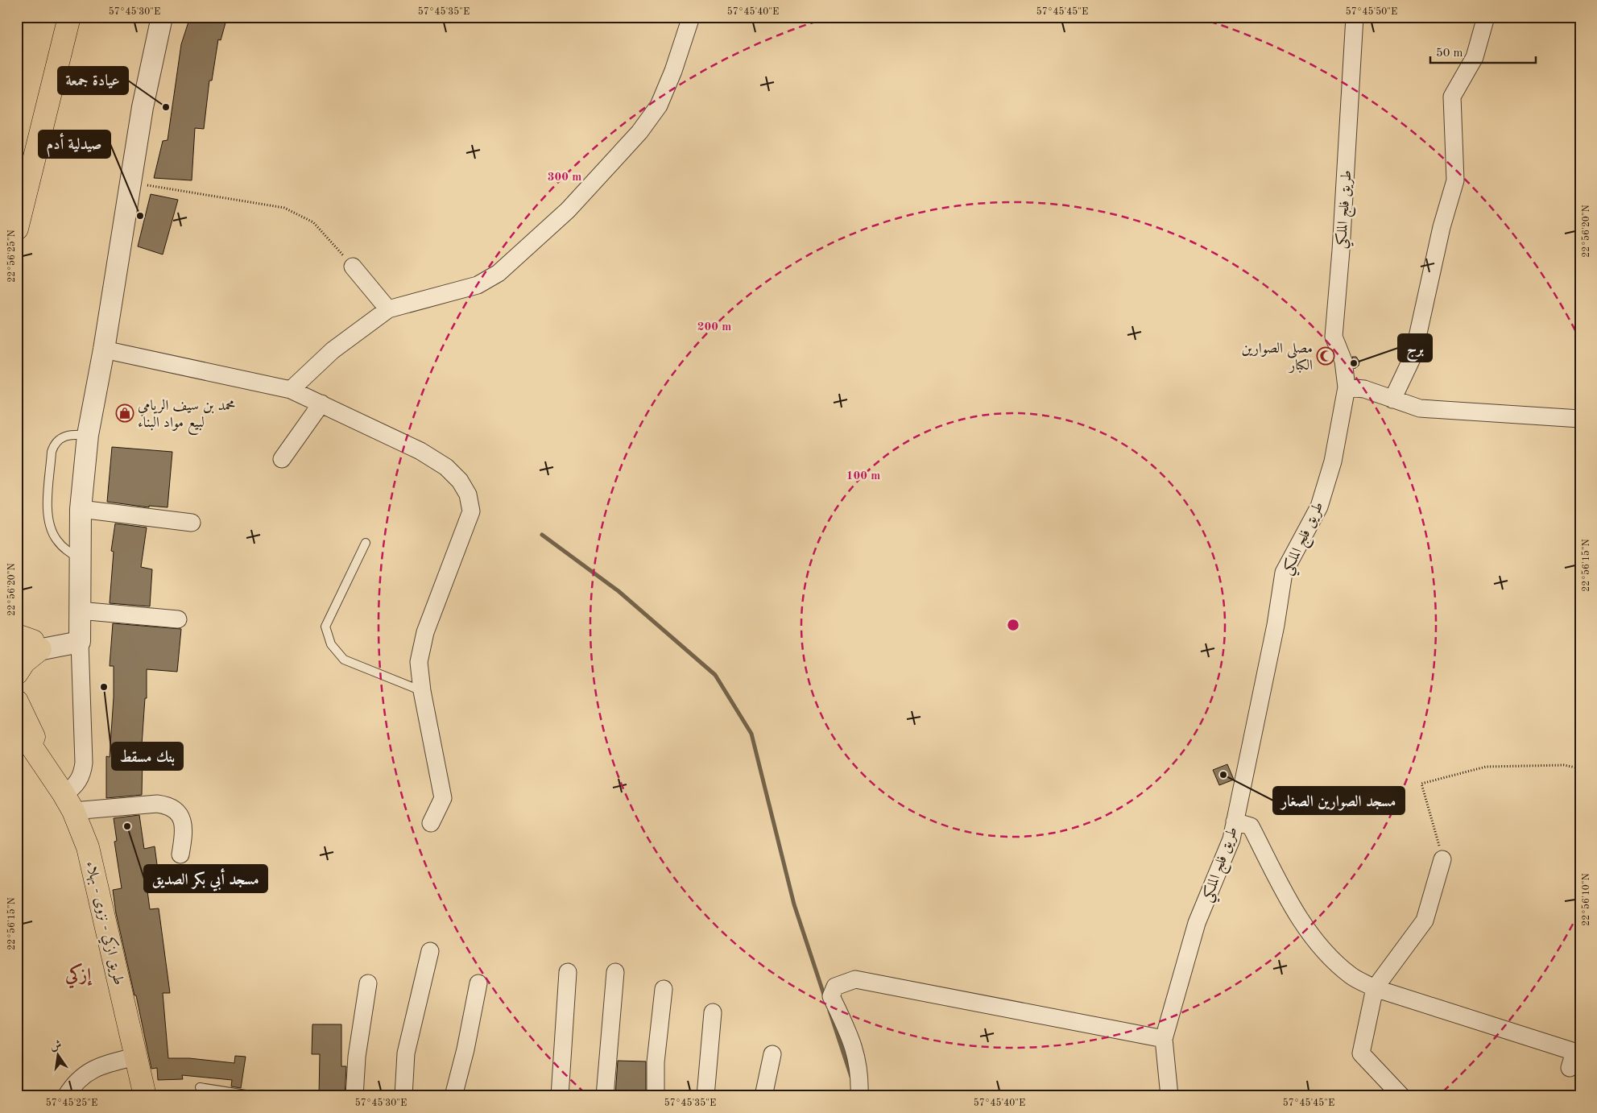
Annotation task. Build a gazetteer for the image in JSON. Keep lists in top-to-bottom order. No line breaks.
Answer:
{"streets":{"main road":["طريق ازكي - نزوى - بهلاء"],"street":["طريق فلج الملكي"]},"districts":["إزكي"],"places":{"other":["عيادة جمعة","صيدلية أدم","برج","بنك مسقط","مسجد الصوارين الصغار","مسجد أبي بكر الصديق"],"mosque":["مصلى الصوارين الكبار"],"shop":["محمد بن سيف الريامي لبيع مواد البناء"]},"scale_bar":"50 m","north":"top","coordinates":["57°45'30\"E","57°45'35\"E","57°45'40\"E","57°45'45\"E","57°45'50\"E","22°56'20\"N","22°56'25\"N","22°56'15\"N","22°56'10\"N","57°45'25\"E"],"rings":["300 m","200 m","100 m"]}
